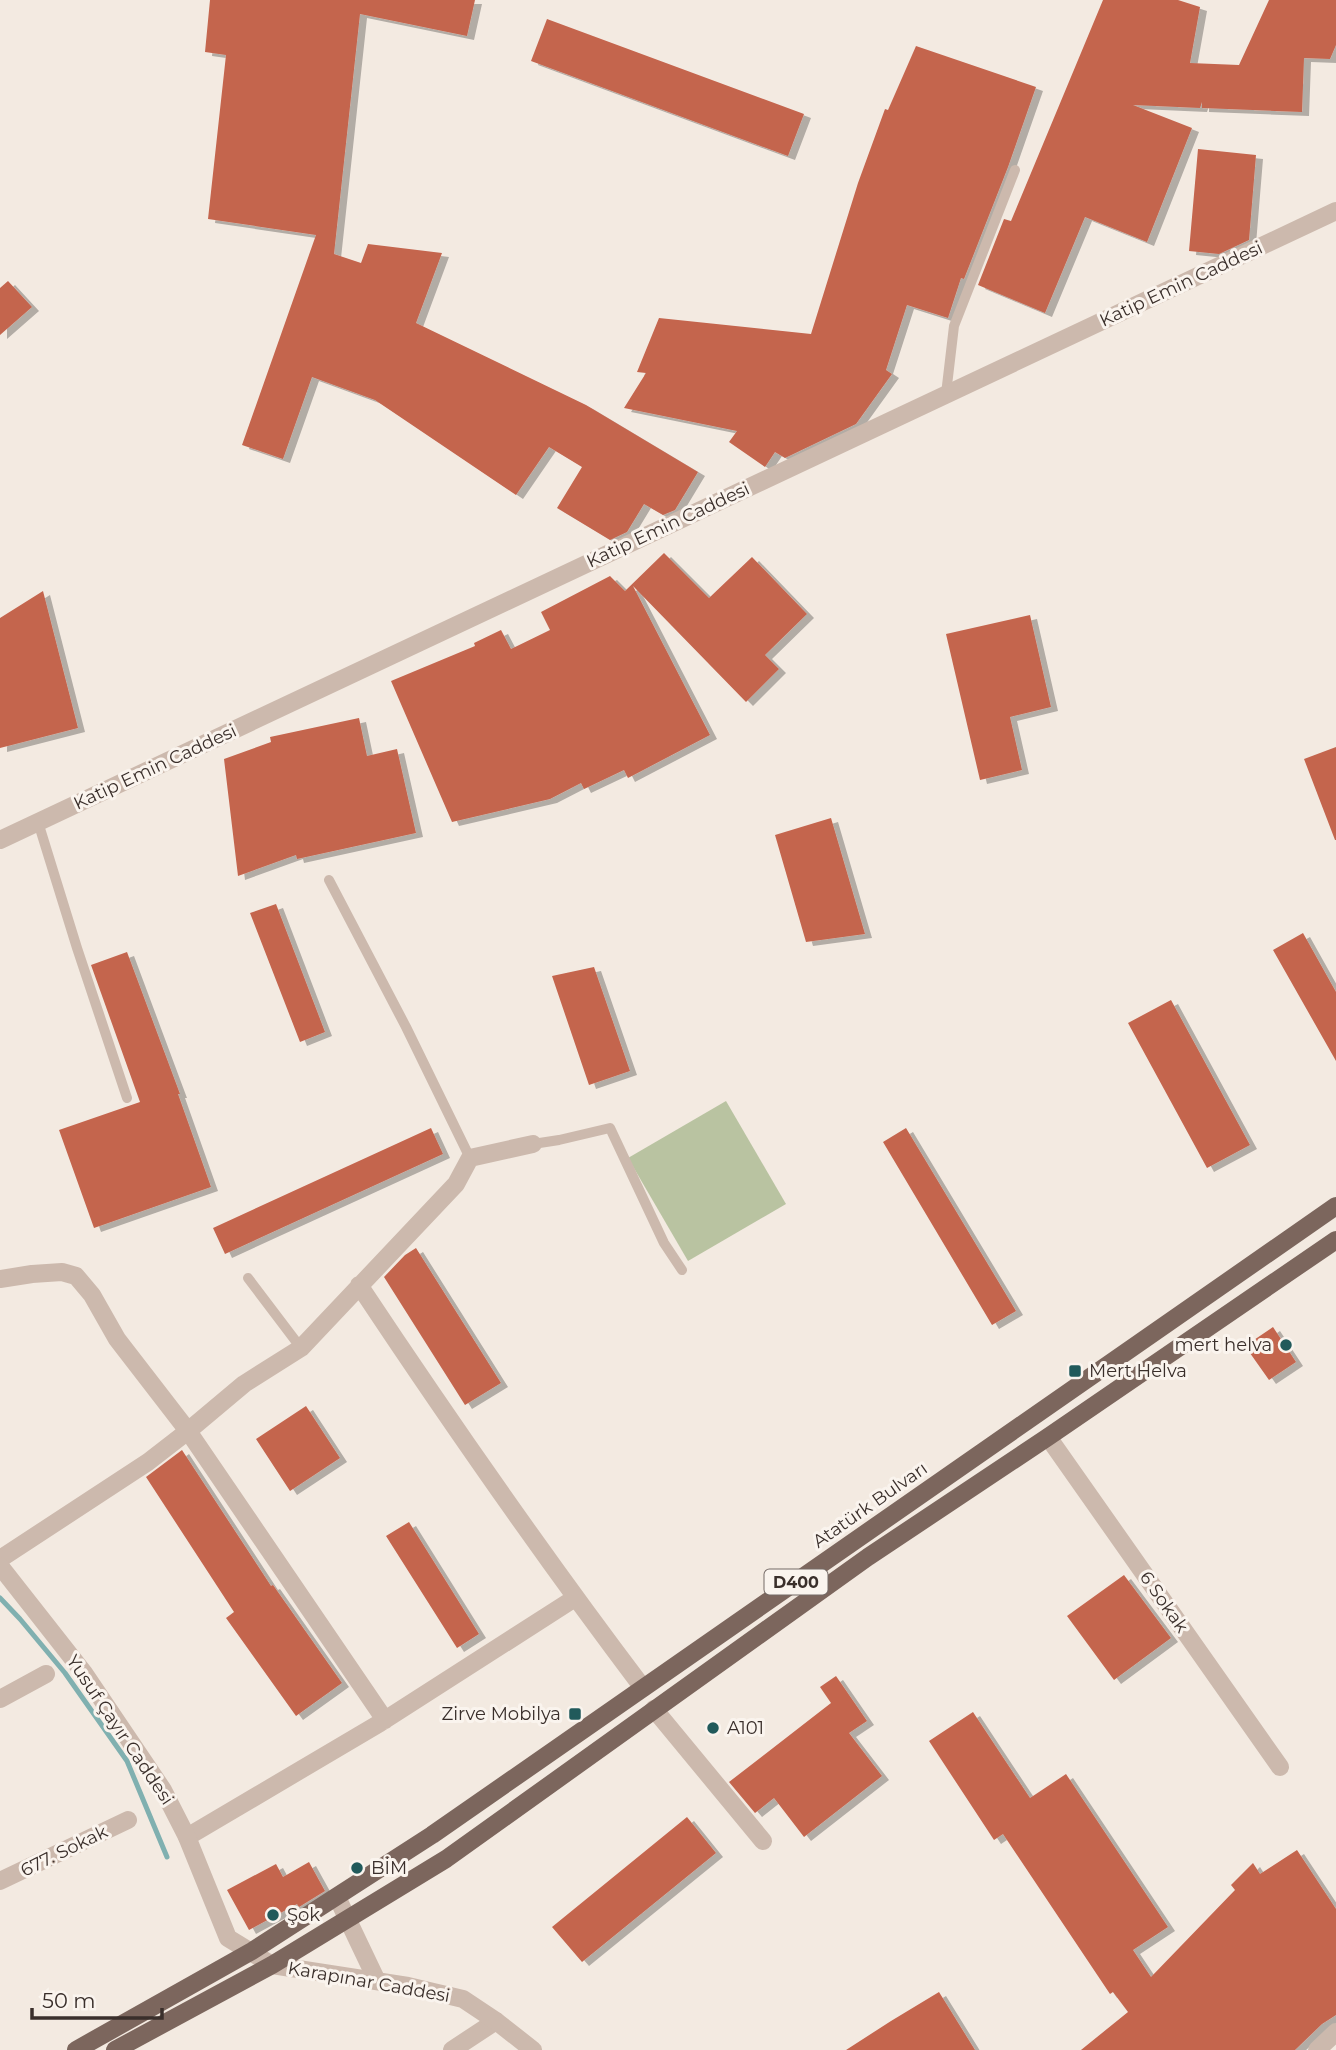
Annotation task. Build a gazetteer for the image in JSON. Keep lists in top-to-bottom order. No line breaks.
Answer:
{"streets":{"main road":["Atatürk Bulvarı","D400"],"street":["Katip Emin Caddesi","6 Sokak","Yusuf Çayır Caddesi","677. Sokak","Karapınar Caddesi"]},"crossings":[["Atatürk Bulvarı","D400"],["Atatürk Bulvarı","Yusuf Çayır Caddesi"],["D400","6 Sokak"],["D400","Yusuf Çayır Caddesi"],["D400","Karapınar Caddesi"],["Yusuf Çayır Caddesi","Karapınar Caddesi"]],"places":{"other":["mert helva","A101","BİM","Şok"],"transit":["Mert Helva","Zirve Mobilya"]},"scale_bar":"50 m"}
